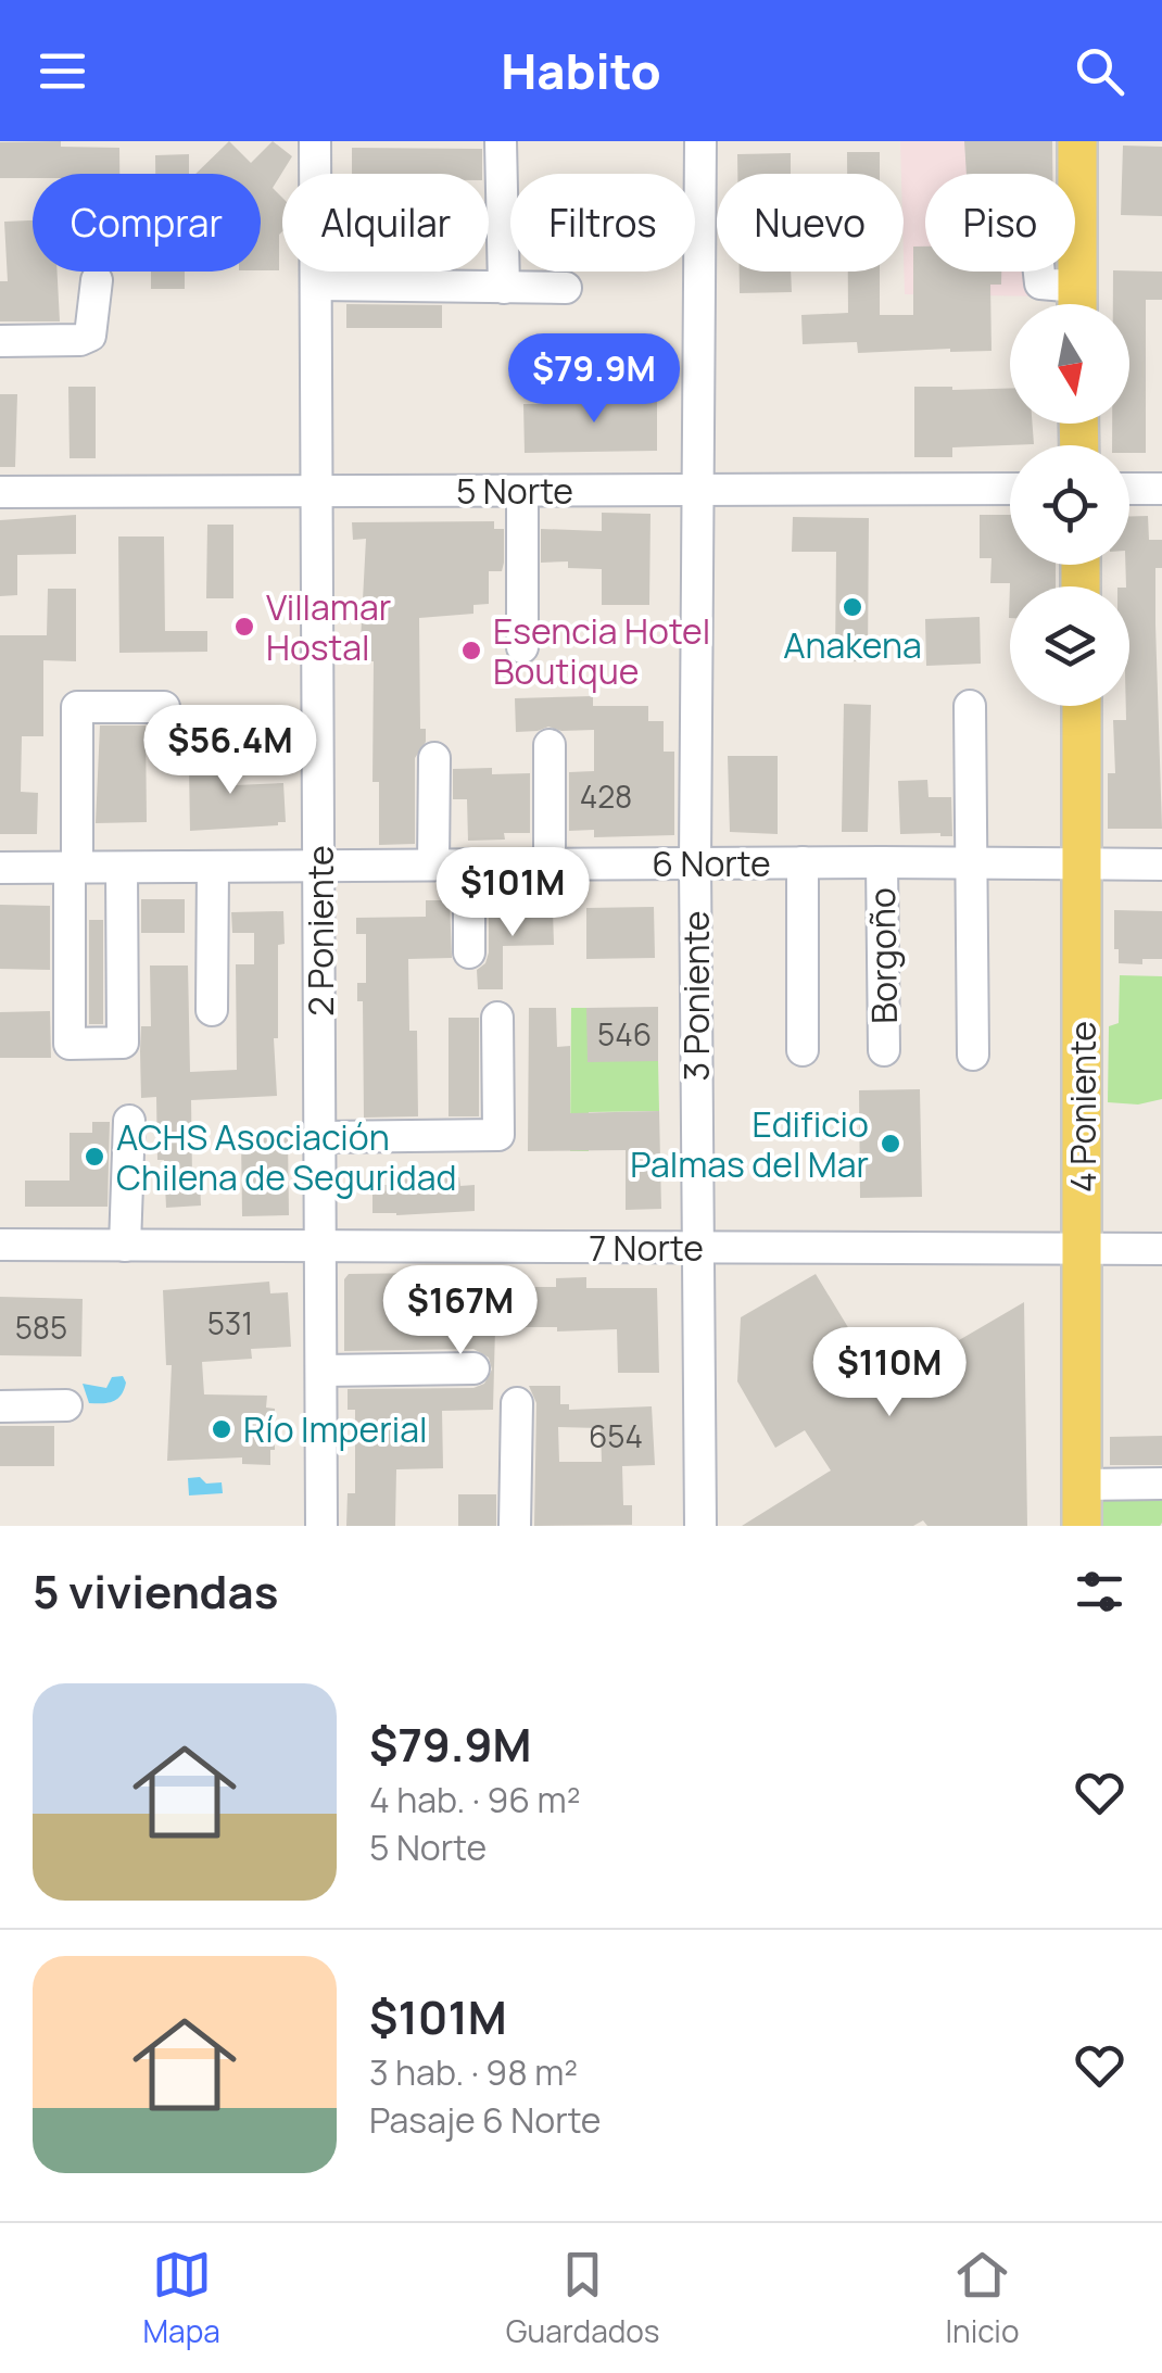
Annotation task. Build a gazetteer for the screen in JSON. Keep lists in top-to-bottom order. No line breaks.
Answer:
{"streets":{"main road":["4 Poniente"],"street":["5 Norte","6 Norte","2 Poniente","Borgoño","3 Poniente","7 Norte"]},"crossings":[["5 Norte","2 Poniente"],["5 Norte","3 Poniente"],["6 Norte","2 Poniente"],["6 Norte","Borgoño"],["6 Norte","3 Poniente"],["6 Norte","4 Poniente"],["2 Poniente","7 Norte"],["3 Poniente","7 Norte"],["4 Poniente","7 Norte"]],"places":["Anakena","Villamar Hostal","Esencia Hotel Boutique","Edificio Palmas del Mar","ACHS Asociación Chilena de Seguridad","Río Imperial"],"house_numbers":["428","546","531","585","654"],"north":"bottom","page":{"header":"Habito","chip":["Comprar","Alquilar","Filtros","Nuevo","Piso"],"price":["$79.9M","$56.4M","$101M","$167M","$110M"],"heading":"5 viviendas","list":[{"name":"$79.9M","note":"4 hab. · 96 m² · 5 Norte"},{"name":"$101M","note":"3 hab. · 98 m² · Pasaje 6 Norte"}],"tabs":["Mapa","Guardados","Inicio"]}}
